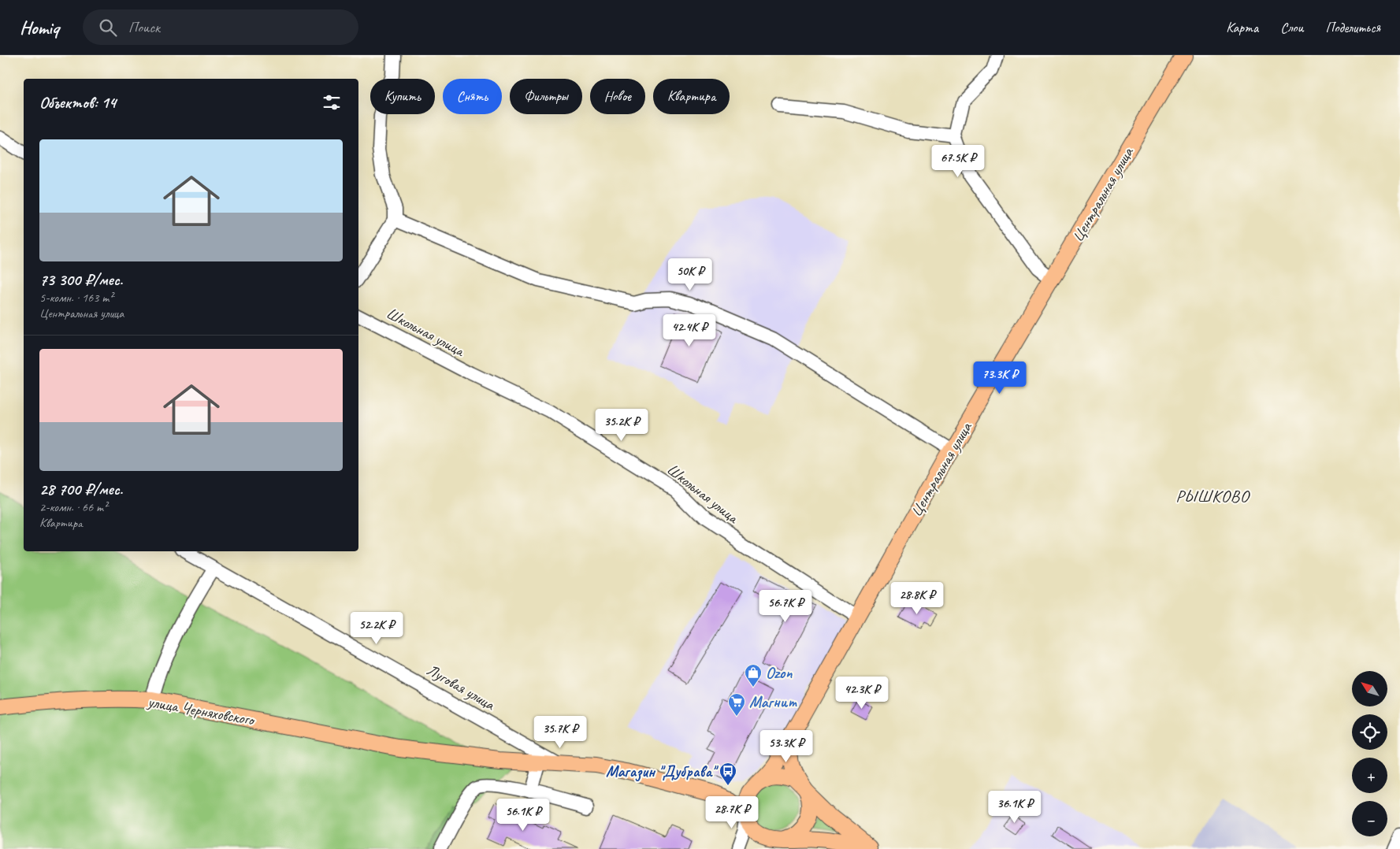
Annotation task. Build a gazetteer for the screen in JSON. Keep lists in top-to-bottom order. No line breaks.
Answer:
{"streets":{"main road":["Центральная улица","улица Черняховского"],"street":["Школьная улица","Луговая улица"]},"crossings":[["Центральная улица","Школьная улица"],["Луговая улица","улица Черняховского"]],"districts":["РЫШКОВО"],"places":{"shop":["Ozon"],"supermarket":["Магнит"],"bus stop":["Магазин \"Дубрава\""]},"north":"top left","page":{"header":"Homiq","search":"Поиск","nav":["Карта","Слои","Поделиться"],"chip":["Купить","Снять","Фильтры","Новое","Квартира"],"heading":"Объектов: 14","list":[{"name":"73 300 ₽/мес.","note":"5-комн. · 163 m² · Центральная улица"},{"name":"28 700 ₽/мес.","note":"2-комн. · 66 m² · Квартира"}],"price":["67.5K ₽","50K ₽","42.4K ₽","73.3K ₽","35.2K ₽","28.8K ₽","56.7K ₽","52.2K ₽","42.3K ₽","35.7K ₽","53.3K ₽","36.1K ₽","28.7K ₽","56.1K ₽"],"map_buttons":["+","−"]}}
